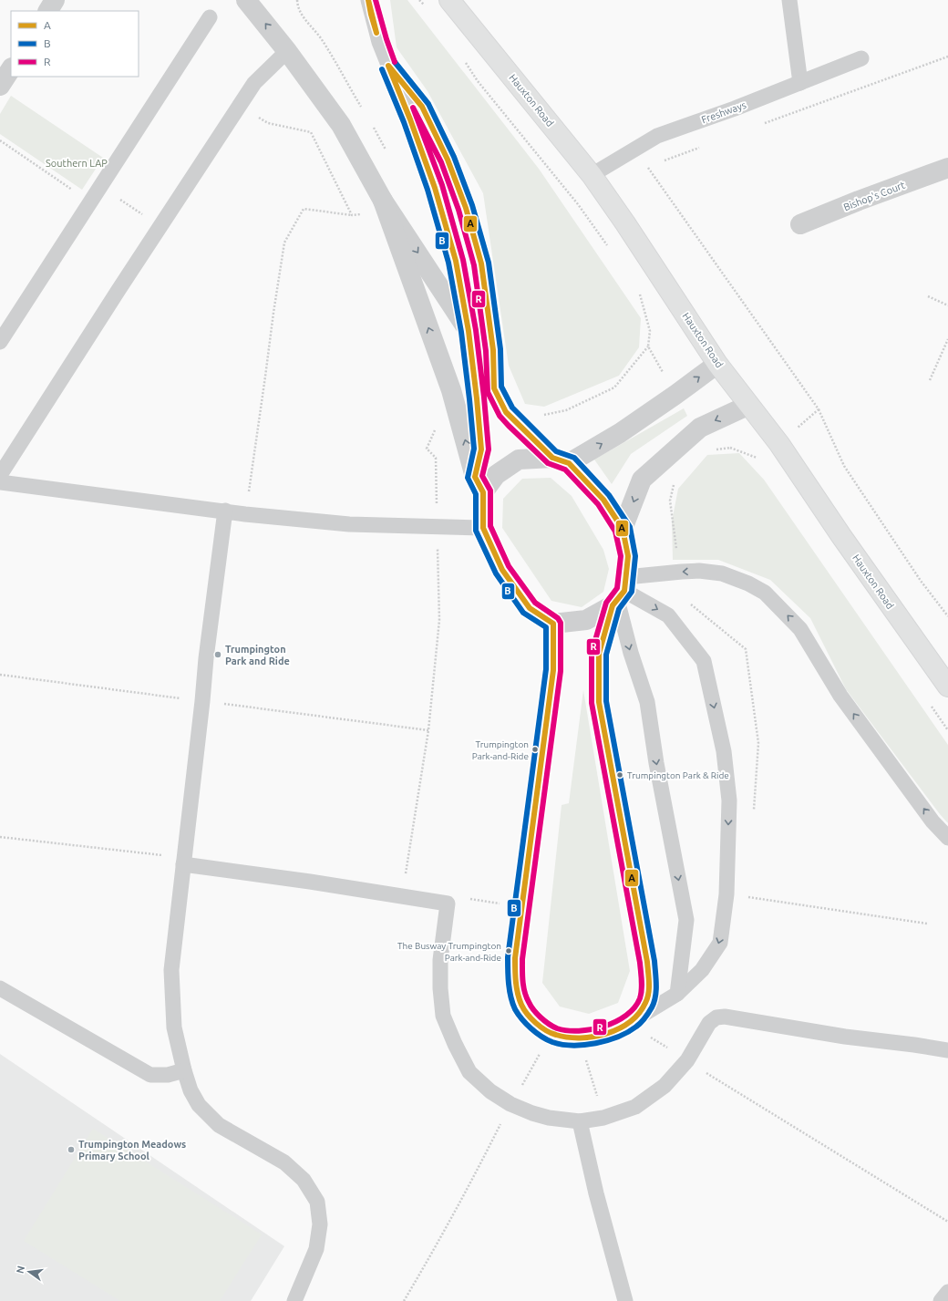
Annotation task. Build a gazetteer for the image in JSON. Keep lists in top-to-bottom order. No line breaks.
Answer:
{"streets":{"main road":["Hauxton Road"],"street":["Bishop's Court"],"lane":["Freshways"]},"crossings":[["Hauxton Road","Freshways"]],"parks":["Southern LAP"],"places":["Trumpington Park and Ride","Trumpington Park-and-Ride","Trumpington Park & Ride","The Busway Trumpington Park-and-Ride","Trumpington Meadows Primary School"],"lines":["transit line A","transit line R","transit line B"],"legend":["A","B","R"],"north":"left"}
